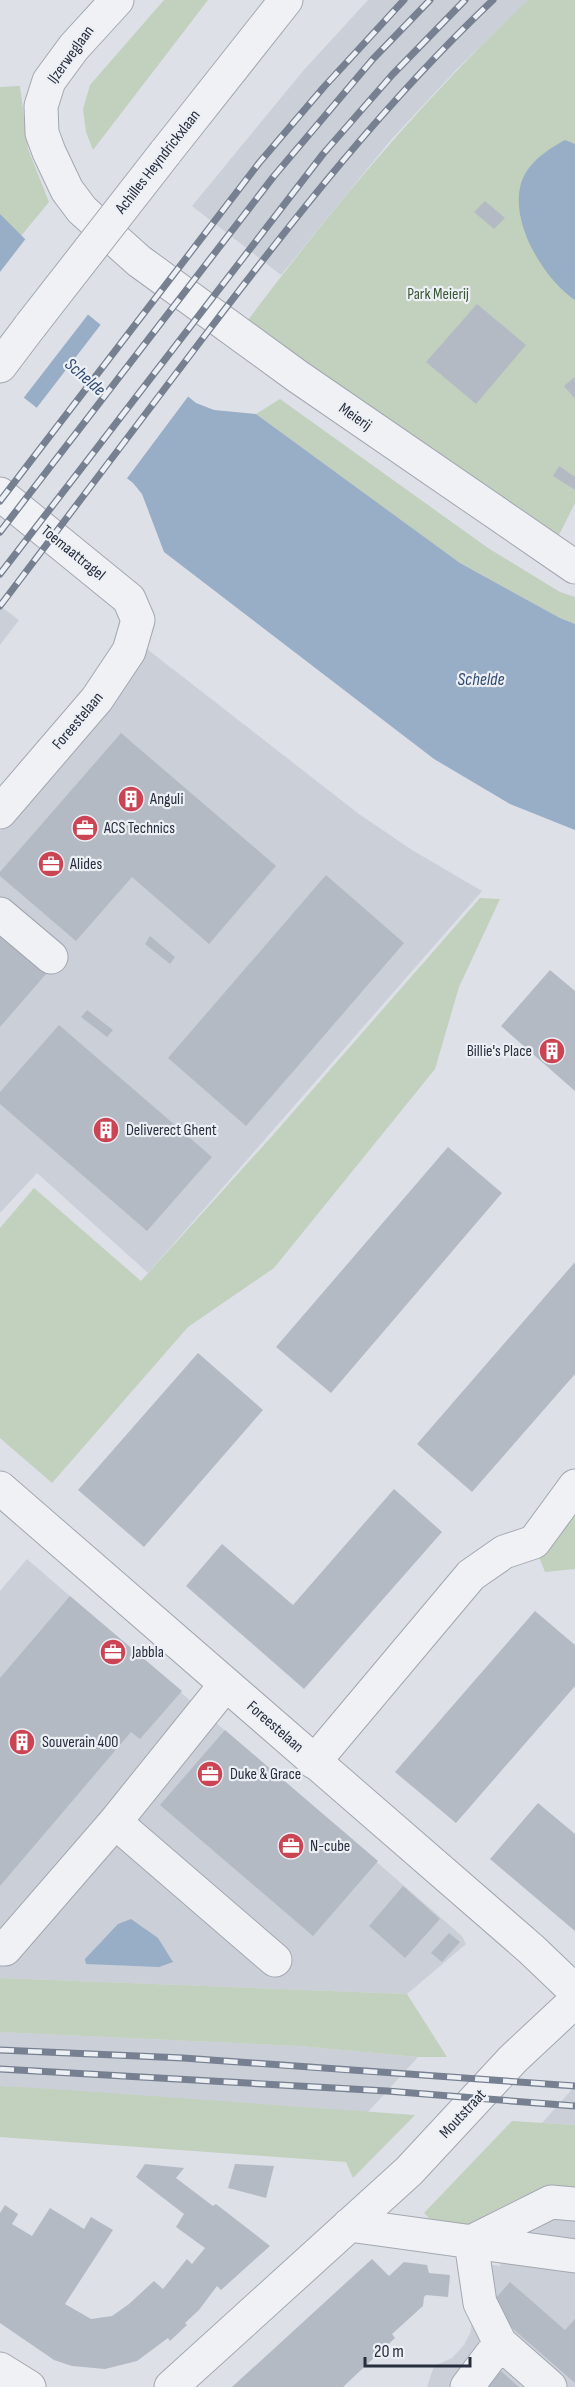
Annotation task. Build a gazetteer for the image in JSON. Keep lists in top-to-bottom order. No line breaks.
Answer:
{"streets":{"street":["IJzerweglaan","Achilles Heyndrickxlaan","Meierij","Toemaattragel","Foreestelaan","Moutstraat"]},"crossings":[["IJzerweglaan","Meierij"],["Toemaattragel","Foreestelaan"]],"water":["Schelde"],"parks":["Park Meierij"],"places":{"building":["Anguli","Billie's Place","Deliverect Ghent","Souverain 400"],"office":["ACS Technics","Alides","Jabbla","Duke & Grace","N-cube"]},"scale_bar":"20 m"}
